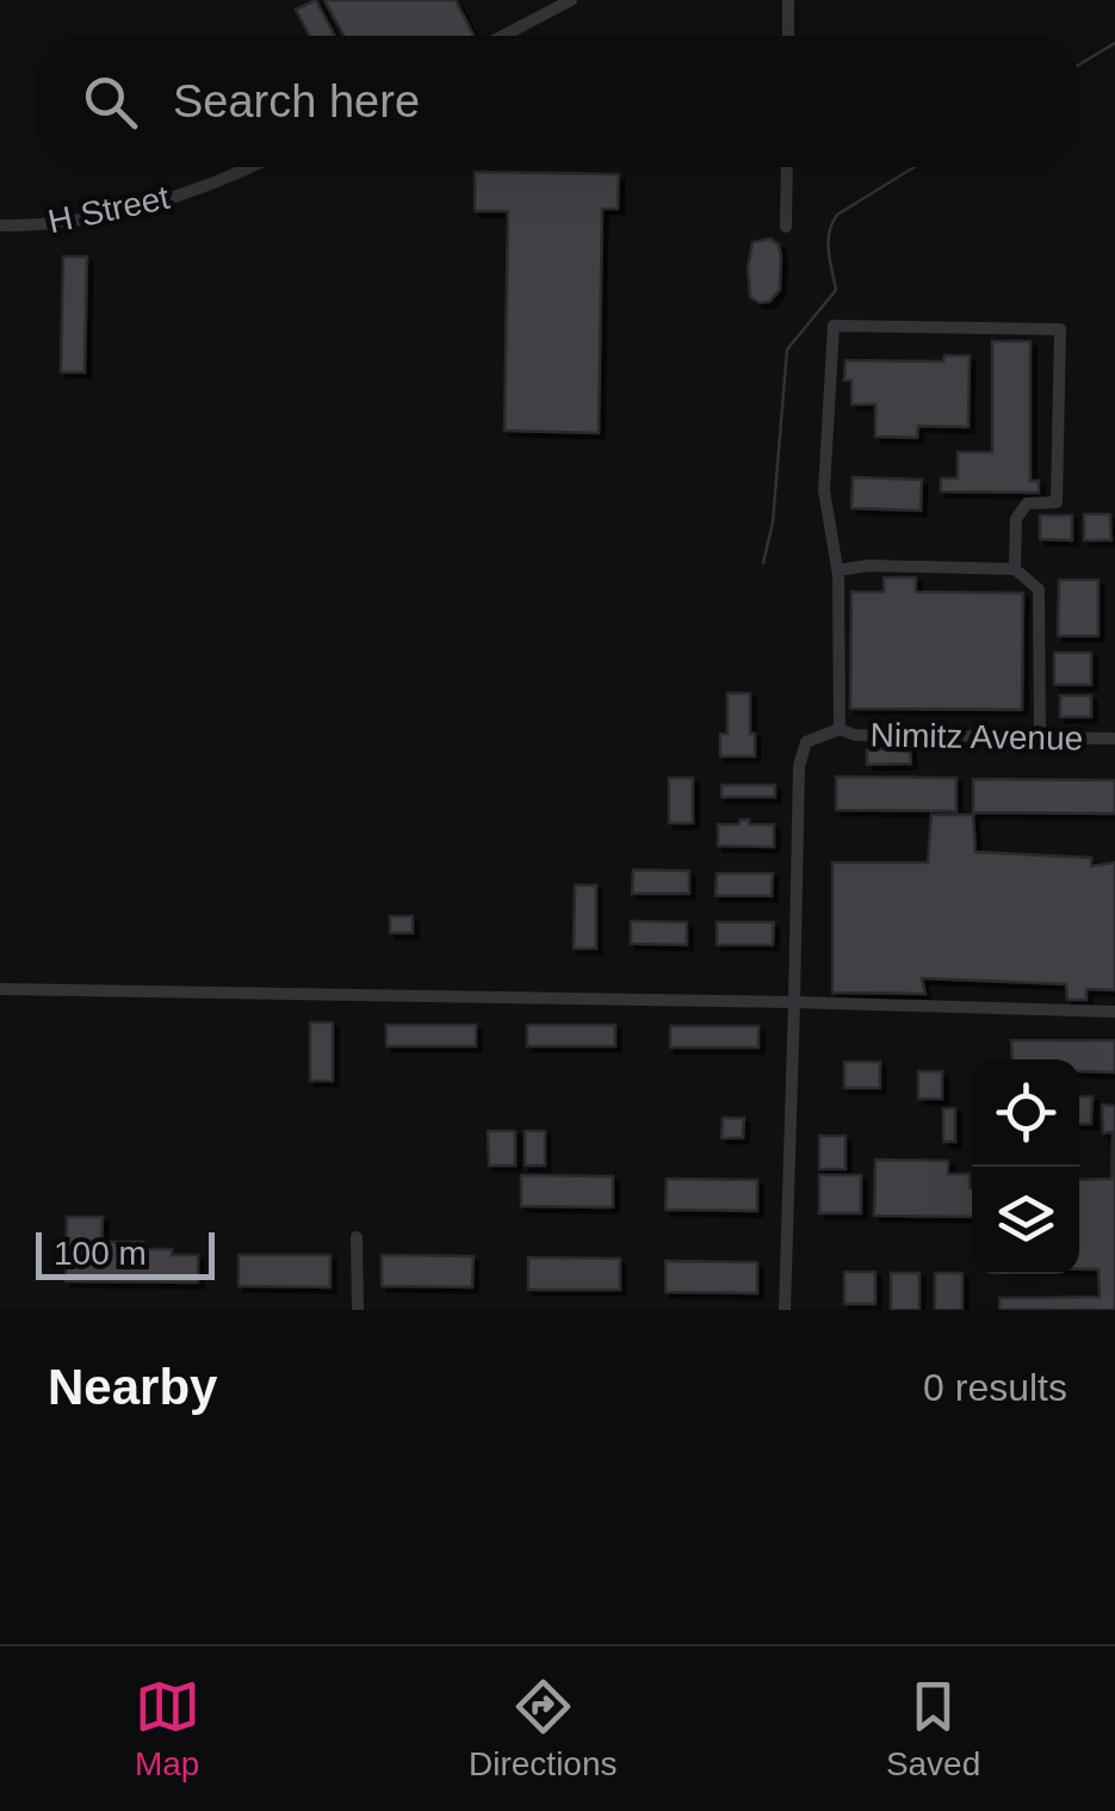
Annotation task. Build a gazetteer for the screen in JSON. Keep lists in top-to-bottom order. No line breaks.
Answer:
{"streets":{"street":["H Street","Nimitz Avenue"]},"scale_bar":"100 m","page":{"search":"Search here","scale":"100 m","heading":["Nearby","0 results"],"nav":["Map","Directions","Saved"]}}
